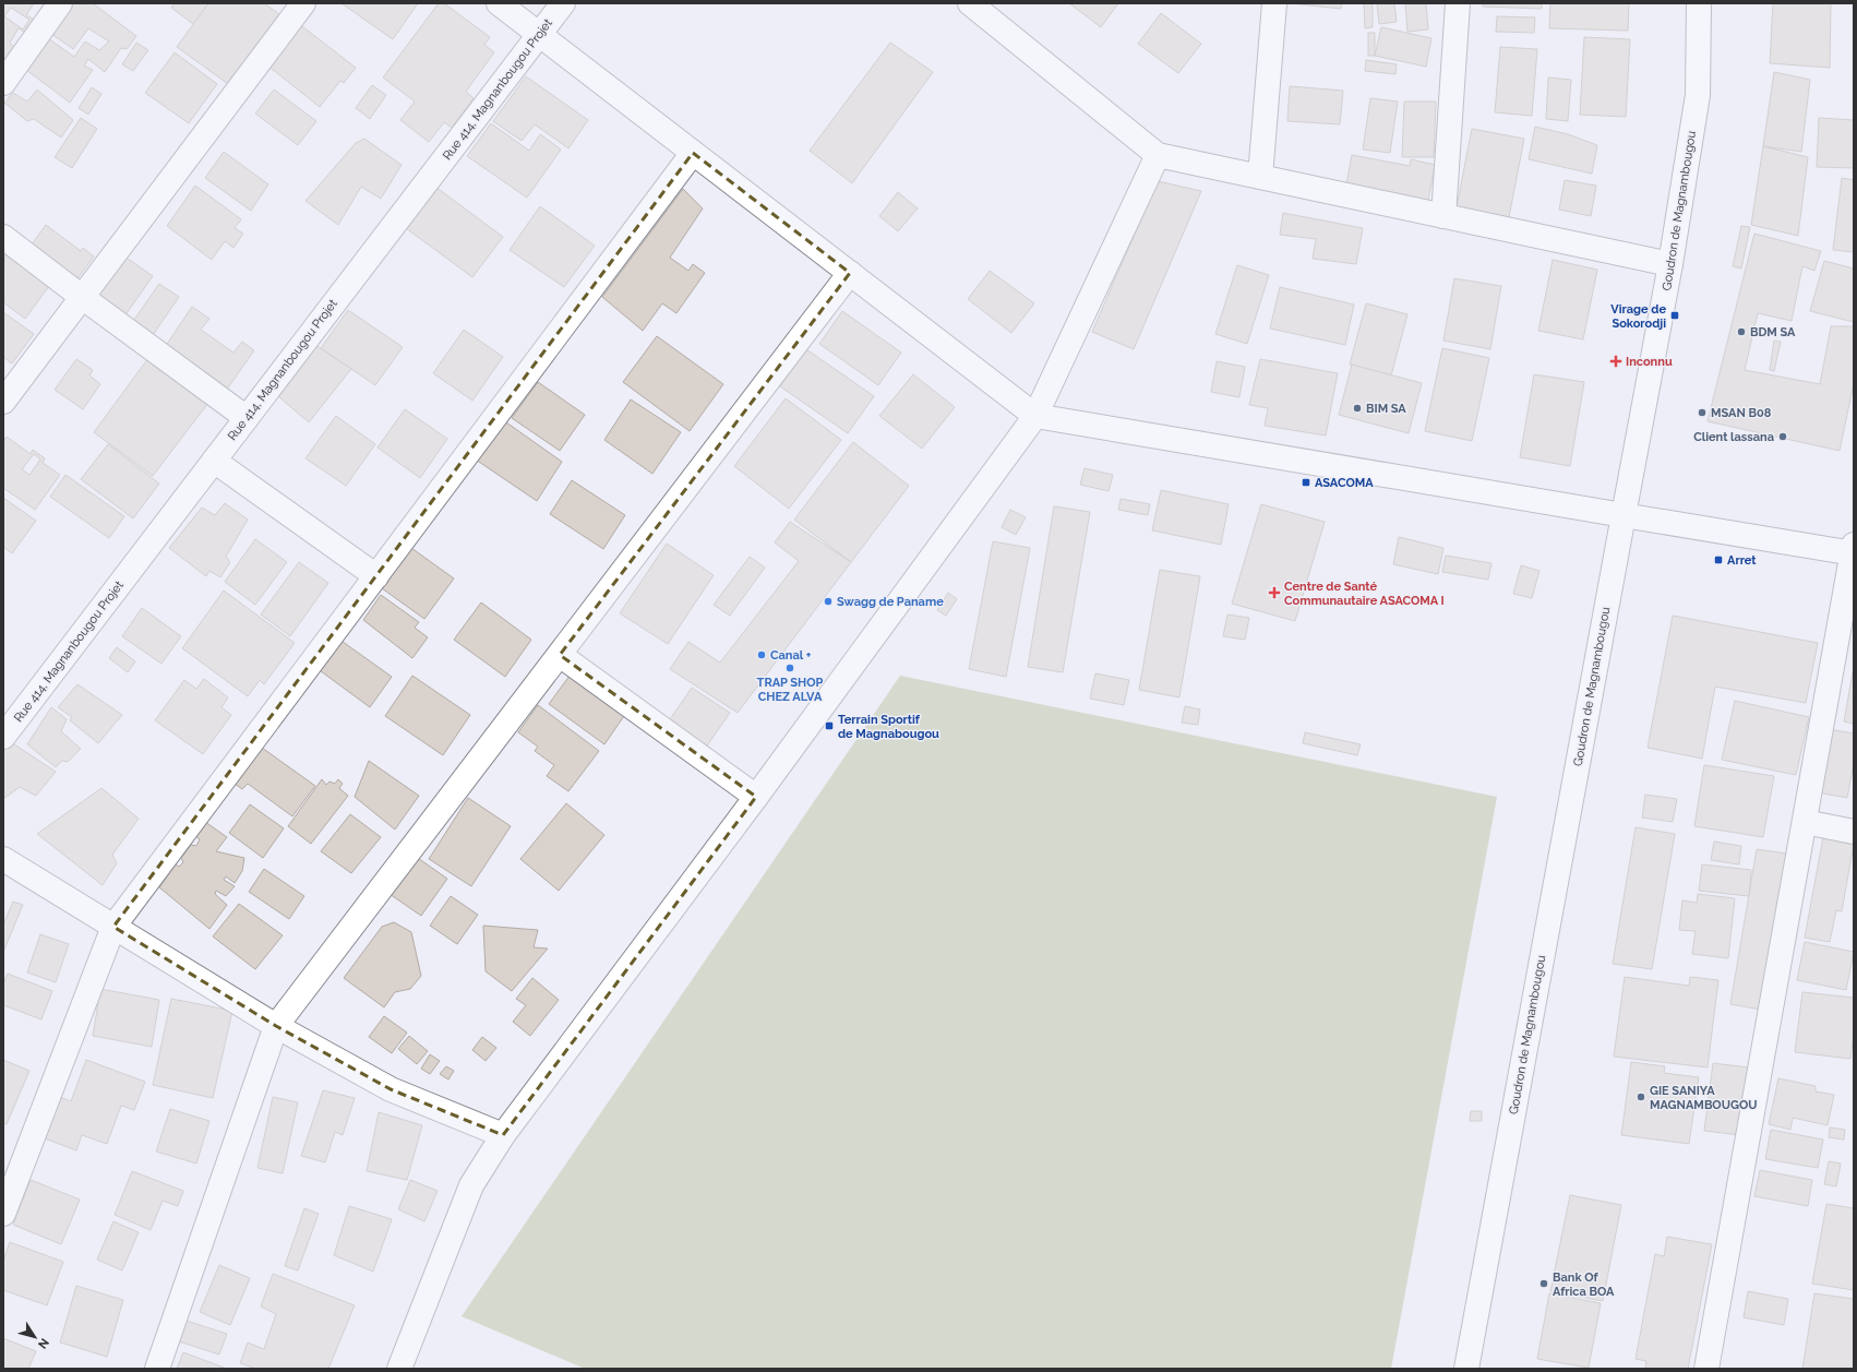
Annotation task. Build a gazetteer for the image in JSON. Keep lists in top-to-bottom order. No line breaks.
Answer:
{"streets":{"street":["Rue 414, Magnanbougou Projet","Goudron de Magnambougou"]},"places":{"transit":["Virage de Sokorodji","ASACOMA","Arret","Terrain Sportif de Magnabougou"],"other":["BDM SA","BIM SA","MSAN B08","Client lassana","Swagg de Paname","Canal +","TRAP SHOP CHEZ ALVA","GIE SANIYA MAGNAMBOUGOU","Bank Of Africa BOA"],"health":["Inconnu","Centre de Santé Communautaire ASACOMA I"]},"north":"bottom right"}
